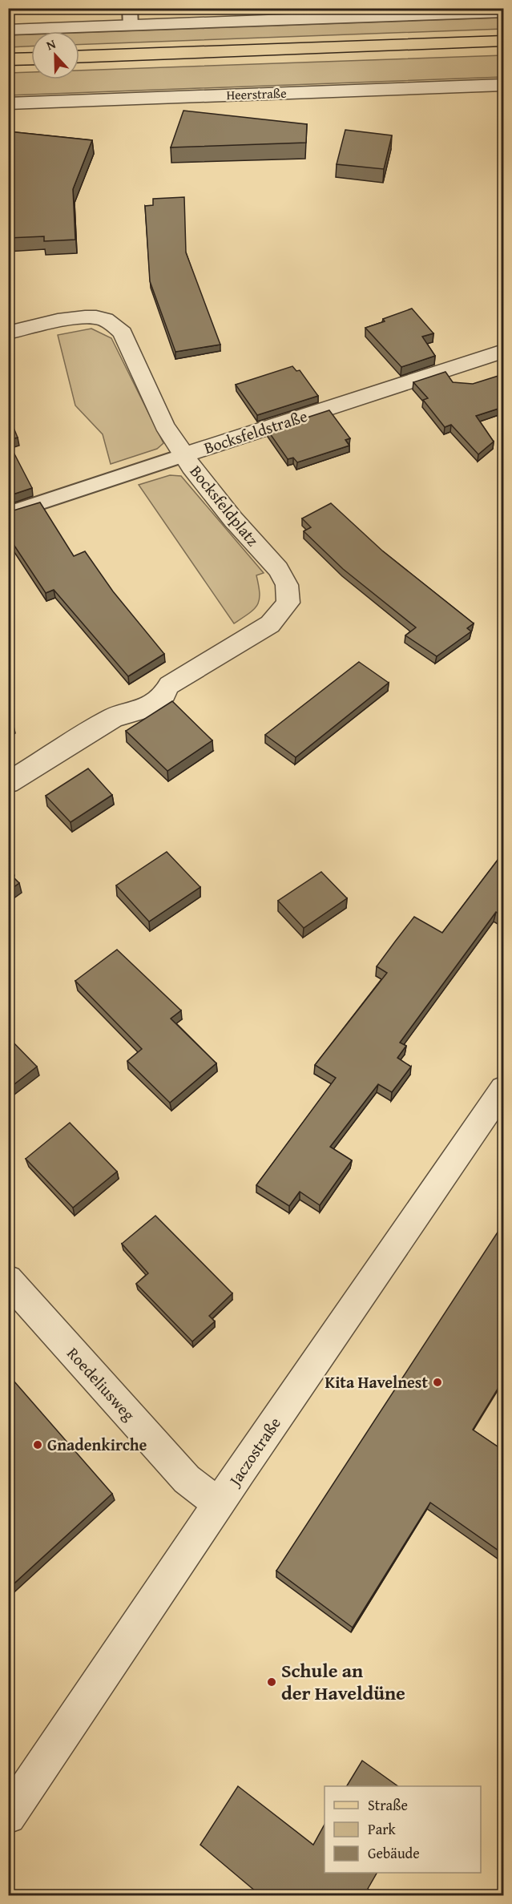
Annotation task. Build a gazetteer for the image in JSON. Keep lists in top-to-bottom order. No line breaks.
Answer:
{"streets":{"street":["Heerstraße","Bocksfeldstraße","Bocksfeldplatz","Roedeliusweg","Jaczostraße"]},"crossings":[["Bocksfeldstraße","Bocksfeldplatz"],["Roedeliusweg","Jaczostraße"]],"places":["Kita Havelnest","Gnadenkirche","Schule an der Haveldüne"],"legend":["Straße","Park","Gebäude"],"north":"top"}
